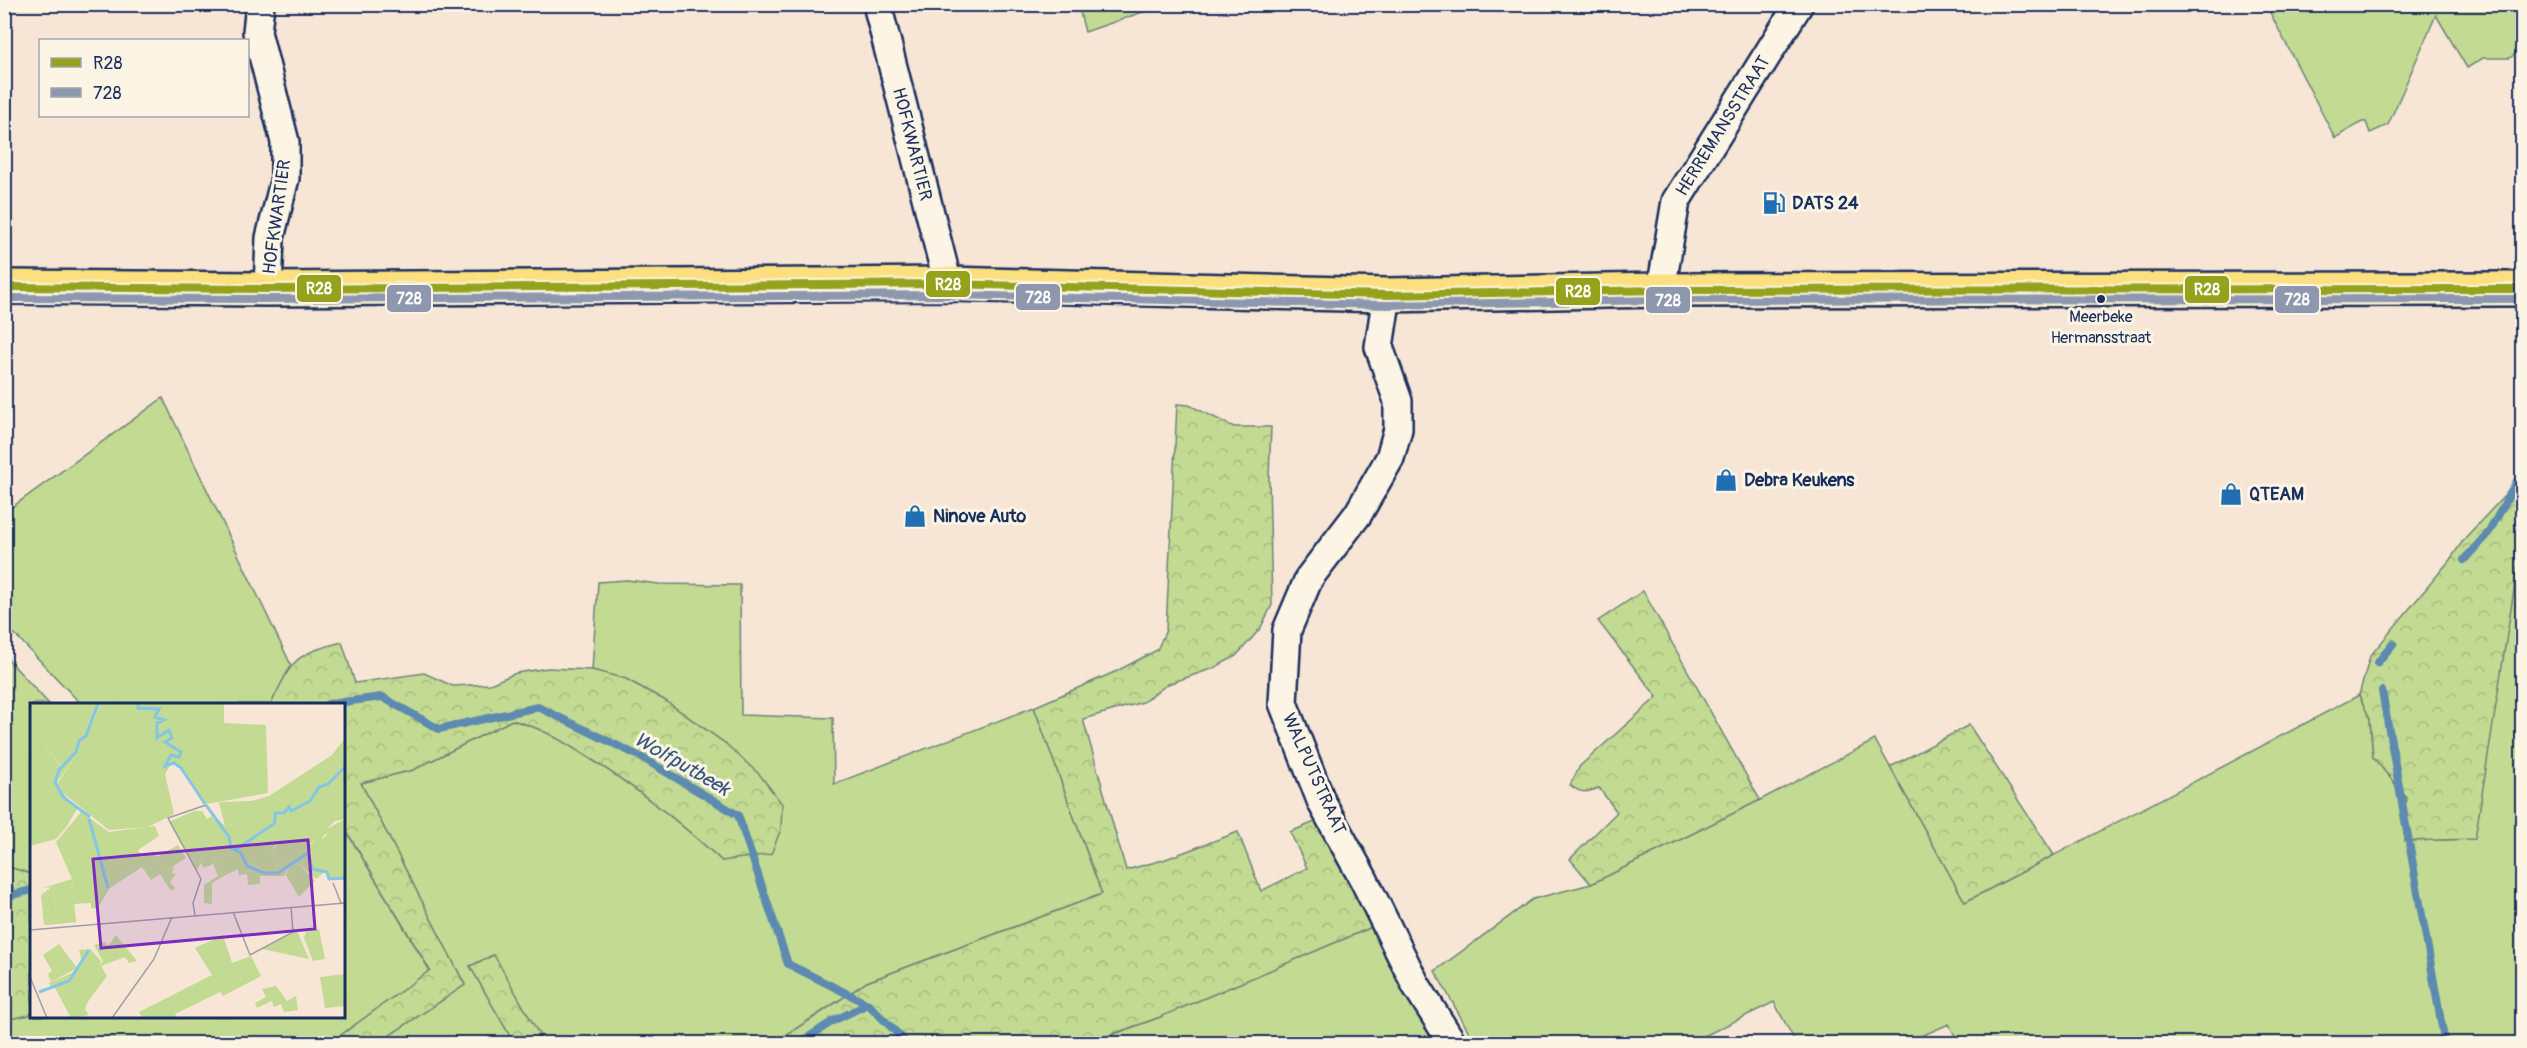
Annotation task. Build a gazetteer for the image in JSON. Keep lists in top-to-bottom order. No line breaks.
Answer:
{"streets":{"street":["HERREMANSSTRAAT","HOFKWARTIER","WALPUTSTRAAT"]},"water":["Wolfputbeek"],"places":{"fuel station":["DATS 24"],"other":["Meerbeke Hermansstraat"],"shop":["Debra Keukens","QTEAM","Ninove Auto"]},"lines":["transit line R28","transit line 728"],"legend":["R28","728"]}
